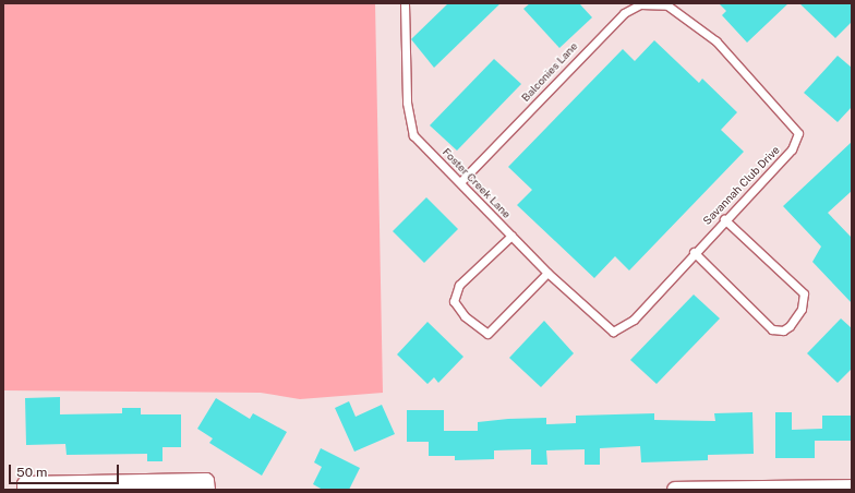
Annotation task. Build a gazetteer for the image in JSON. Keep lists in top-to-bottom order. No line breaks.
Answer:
{"streets":{"lane":["Balconies Lane","Foster Creek Lane","Savannah Club Drive"]},"crossings":[["Balconies Lane","Foster Creek Lane"],["Balconies Lane","Savannah Club Drive"],["Foster Creek Lane","Savannah Club Drive"]],"scale_bar":"50 m"}
